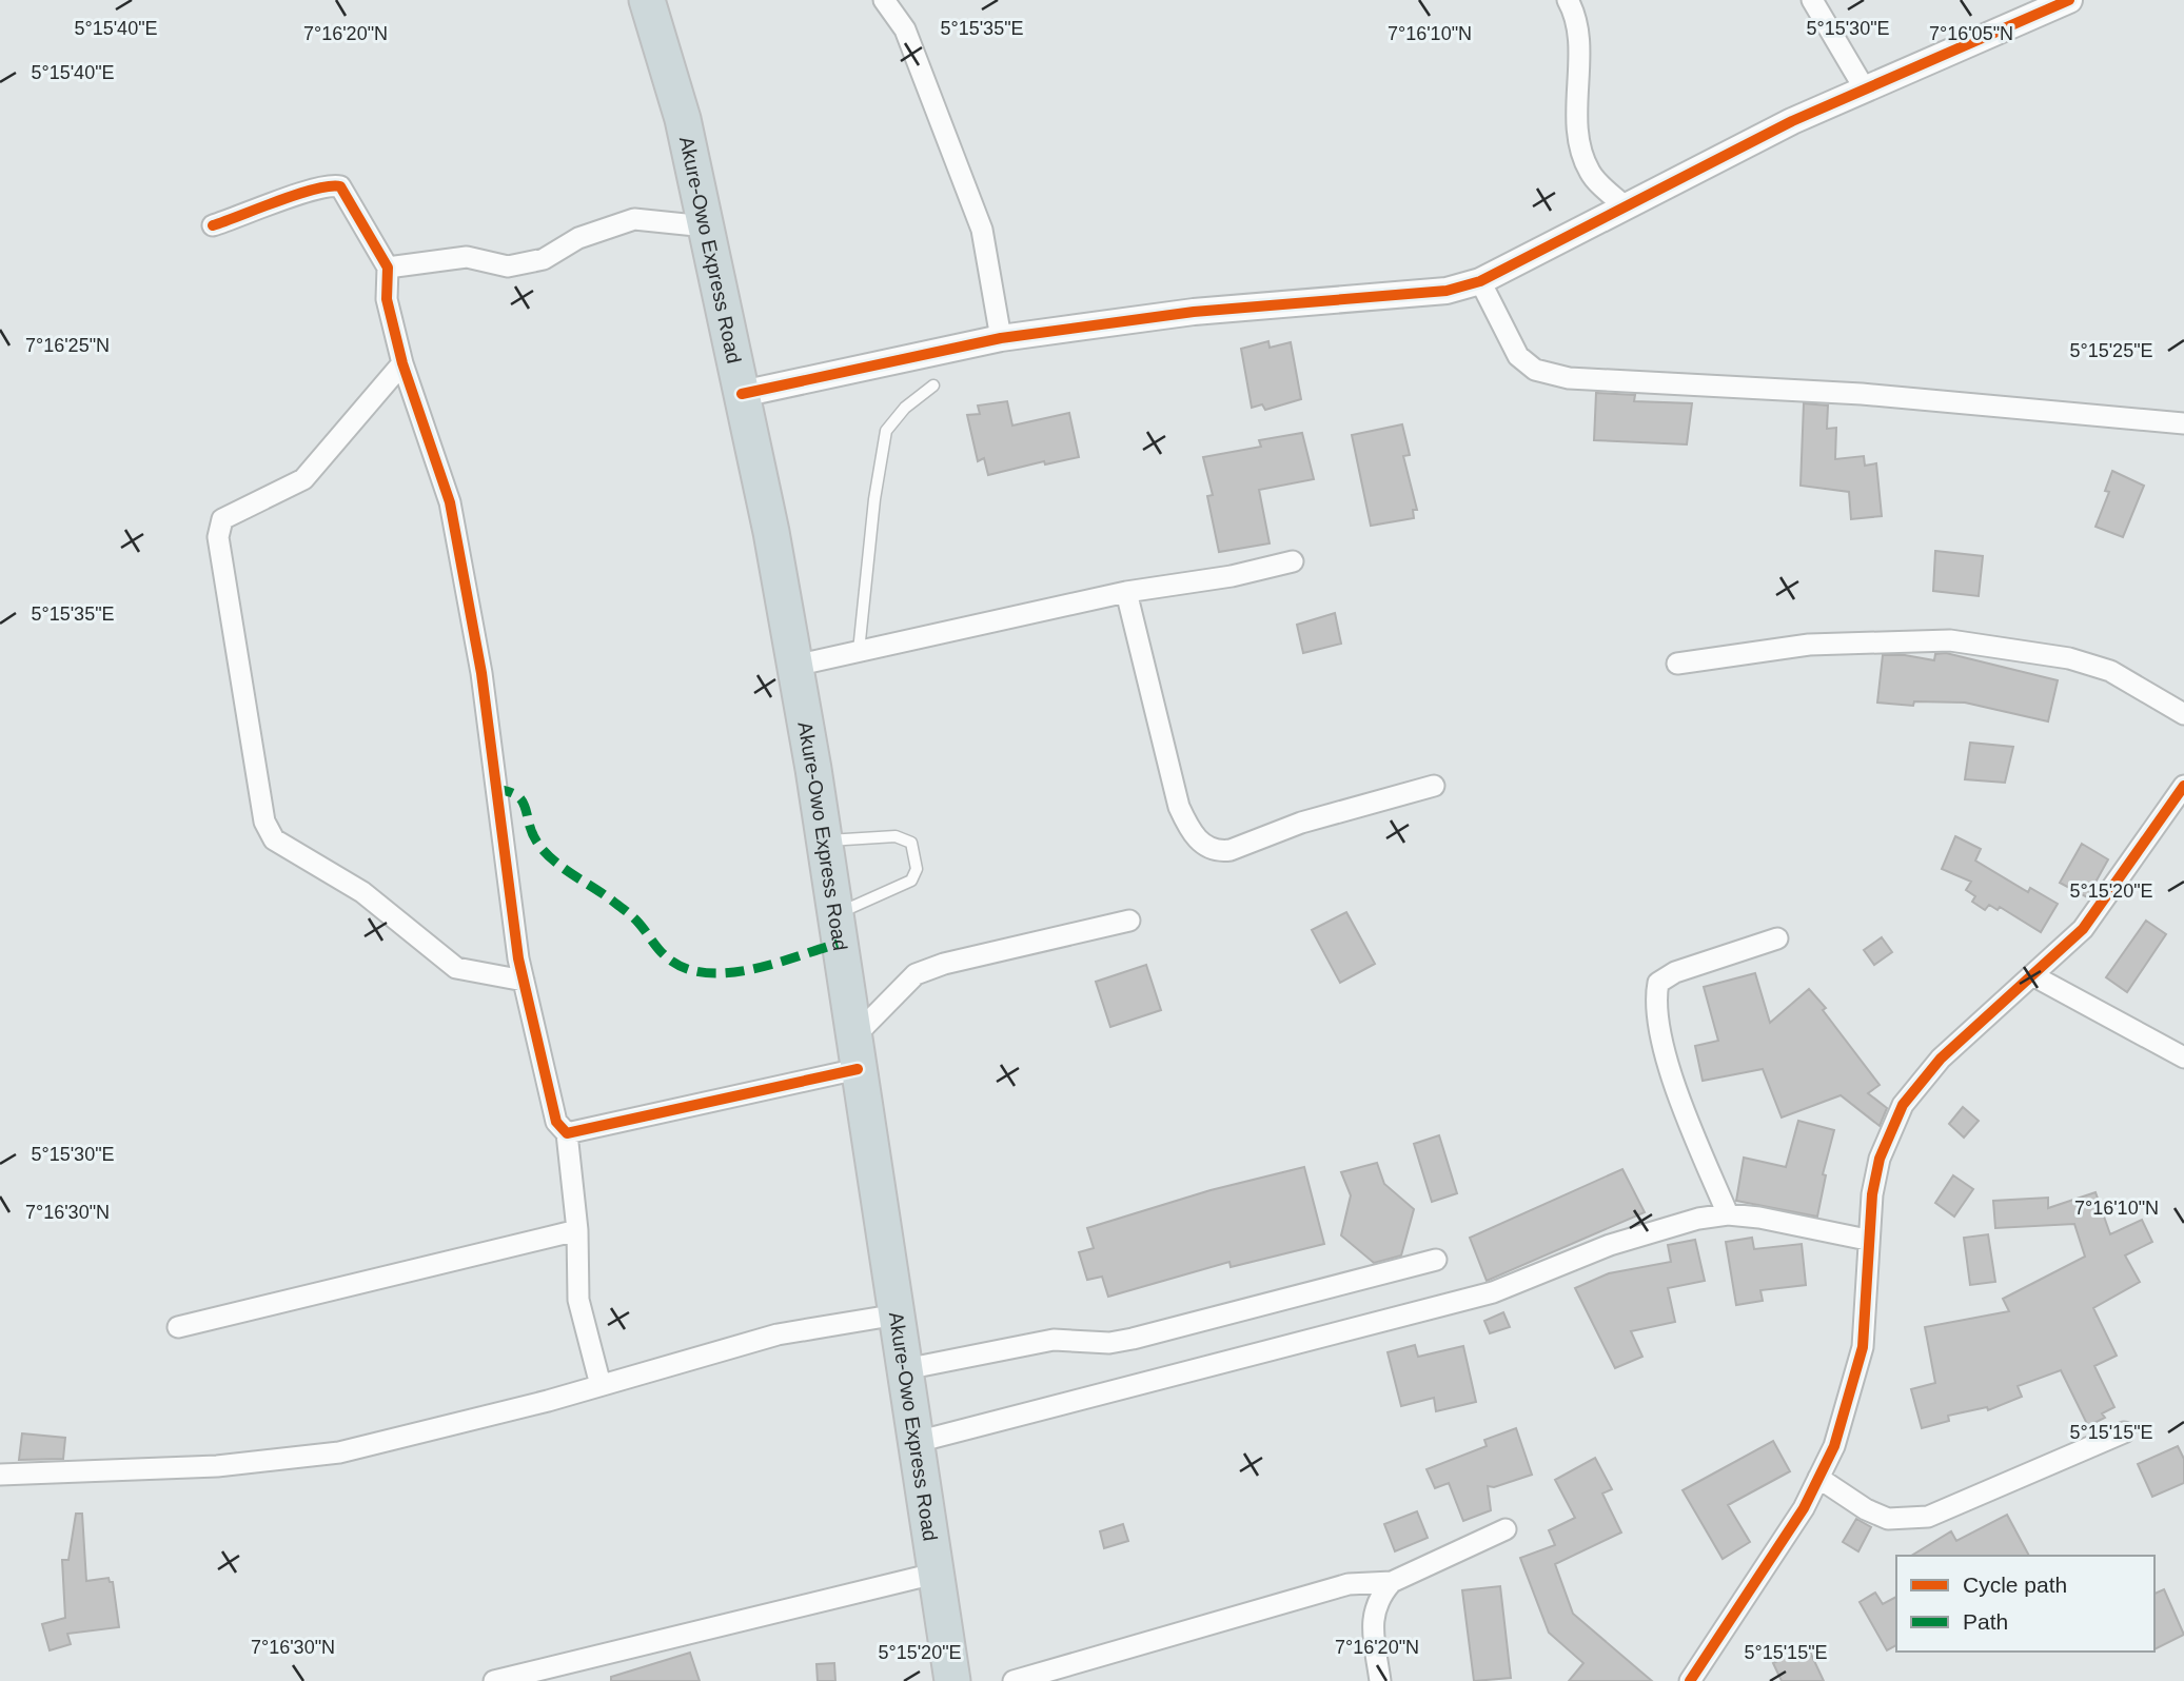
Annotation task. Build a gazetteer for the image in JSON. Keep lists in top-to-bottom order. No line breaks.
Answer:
{"streets":{"highway":["Akure-Owo Express Road"]},"legend":["Cycle path","Path"],"coordinates":["5°15'35\"E","5°15'30\"E","5°15'40\"E","7°16'20\"N","7°16'10\"N","7°16'05\"N","7°16'25\"N","5°15'25\"E","5°15'20\"E","7°16'30\"N","5°15'15\"E"]}
